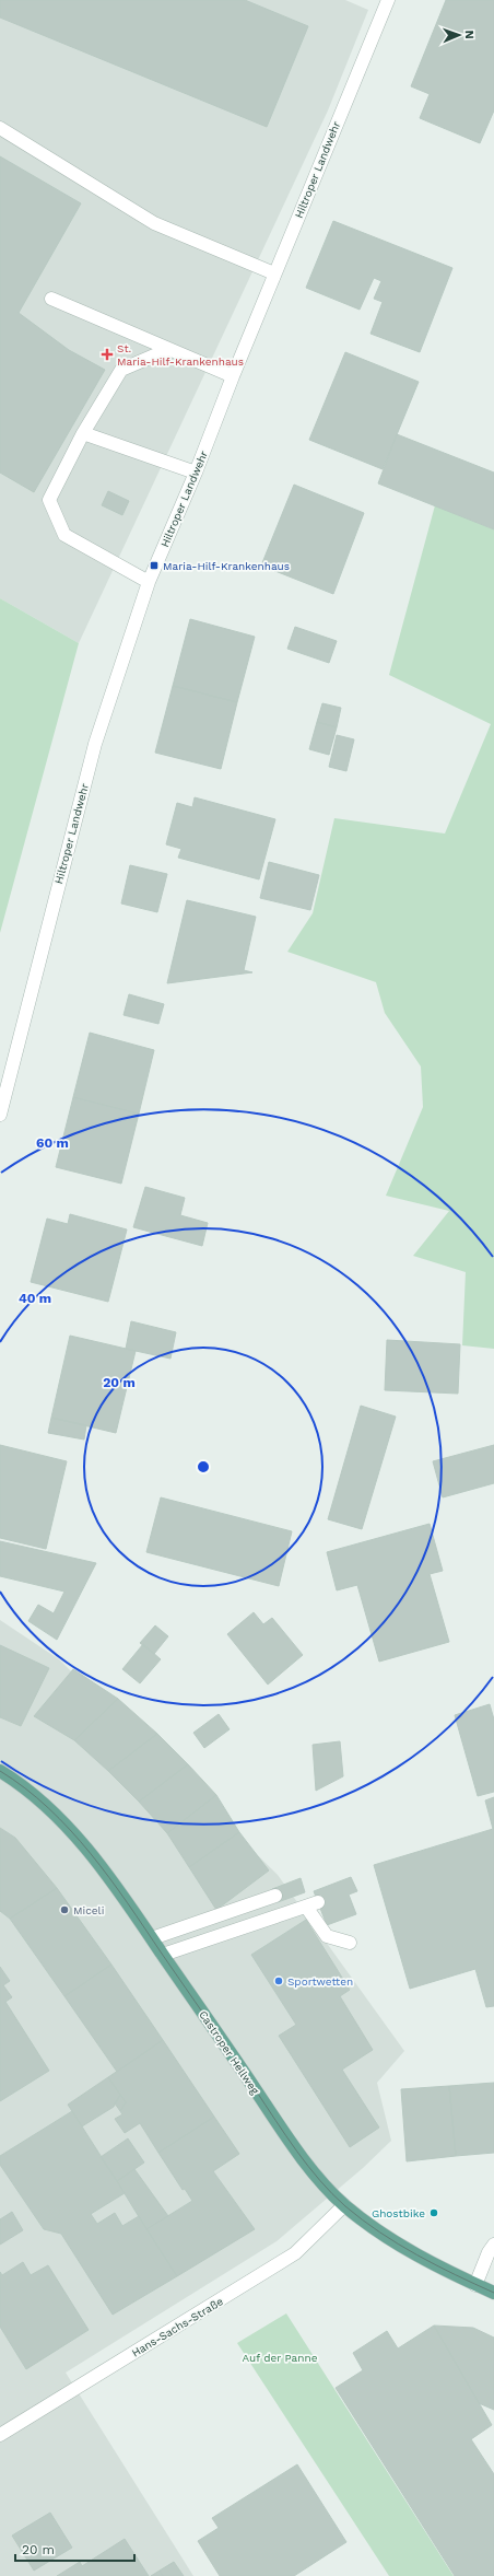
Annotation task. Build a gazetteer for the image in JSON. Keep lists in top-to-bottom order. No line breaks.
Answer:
{"streets":{"main road":["Castroper Hellweg"],"street":["Hiltroper Landwehr","Hans-Sachs-Straße"]},"crossings":[["Castroper Hellweg","Hans-Sachs-Straße"]],"parks":["Auf der Panne"],"places":{"health":["St. Maria-Hilf-Krankenhaus"],"transit":["Maria-Hilf-Krankenhaus"],"other":["Miceli","Sportwetten","Ghostbike"]},"scale_bar":"20 m","north":"right","rings":["60 m","40 m","20 m"]}
